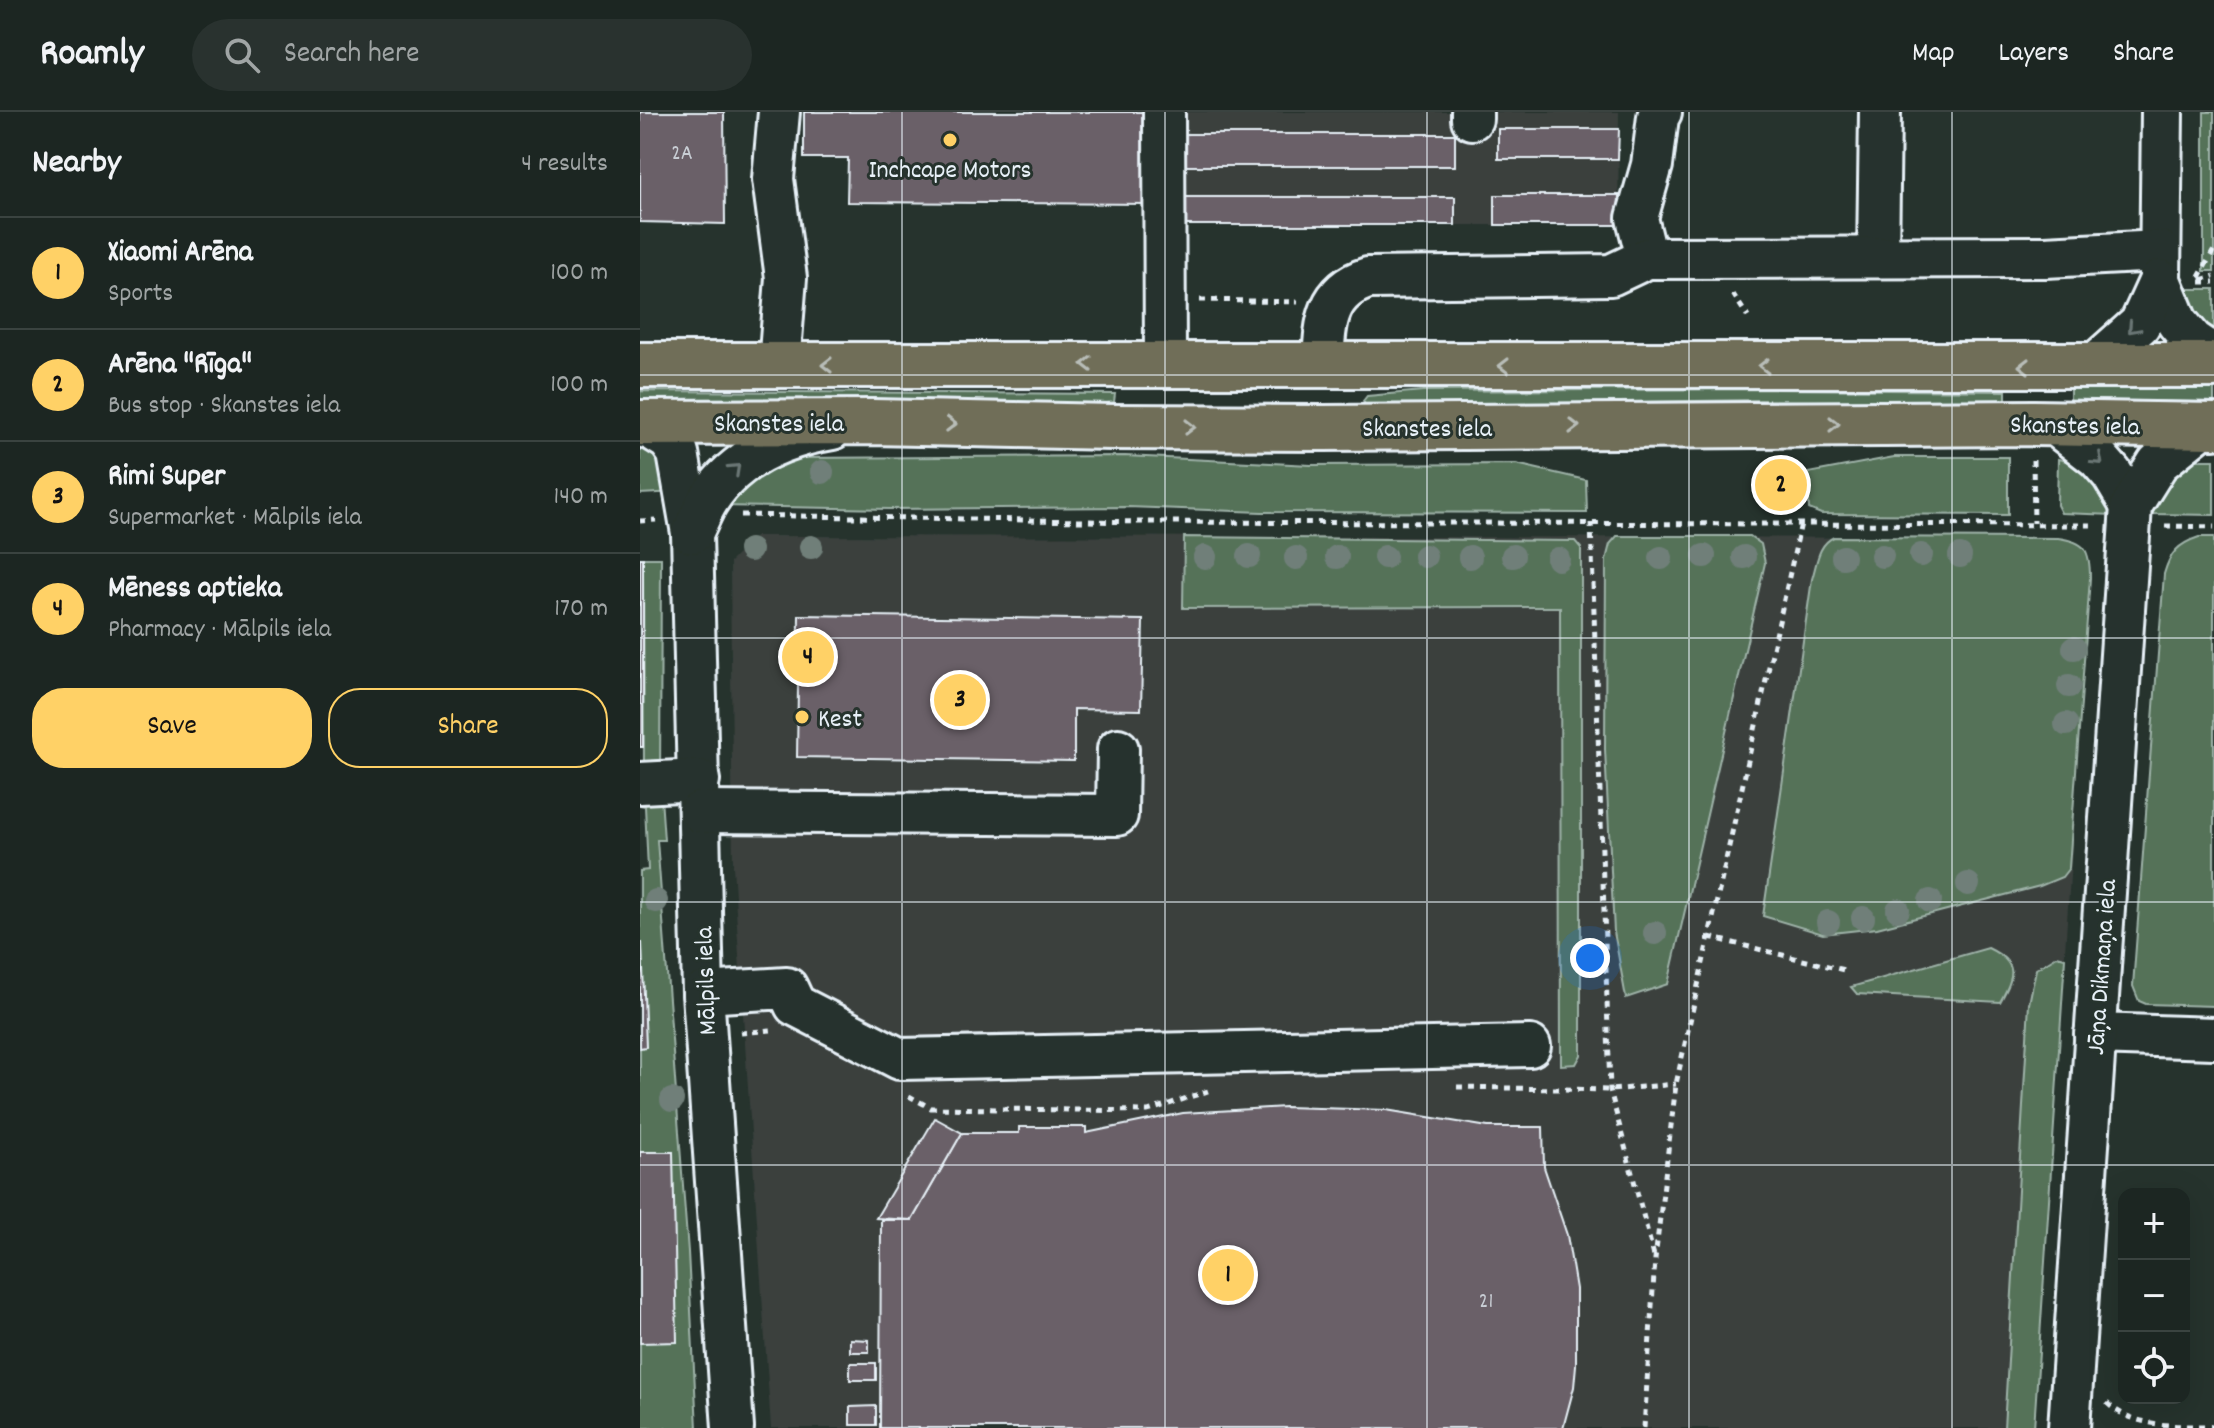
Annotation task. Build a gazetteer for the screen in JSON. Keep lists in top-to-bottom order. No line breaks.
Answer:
{"streets":{"main road":["Skanstes iela"],"street":["Jāņa Dikmaņa iela","Mālpils iela"]},"crossings":[["Skanstes iela","Jāņa Dikmaņa iela"],["Skanstes iela","Mālpils iela"]],"places":["Inchcape Motors","Kest"],"house_numbers":["2A","21"],"page":{"header":"Roamly","search":"Search here","nav":["Map","Layers","Share"],"heading":["Nearby","4 results"],"list":[{"mark":"1","name":"Xiaomi Arēna","note":"Sports","value":"100 m"},{"mark":"2","name":"Arēna \"Rīga\"","note":"Bus stop · Skanstes iela","value":"100 m"},{"mark":"3","name":"Rimi Super","note":"Supermarket · Mālpils iela","value":"140 m"},{"mark":"4","name":"Mēness aptieka","note":"Pharmacy · Mālpils iela","value":"170 m"}],"pins":["2","4","3","1"],"buttons":["Save","Share"],"map_buttons":["+","−"]}}
